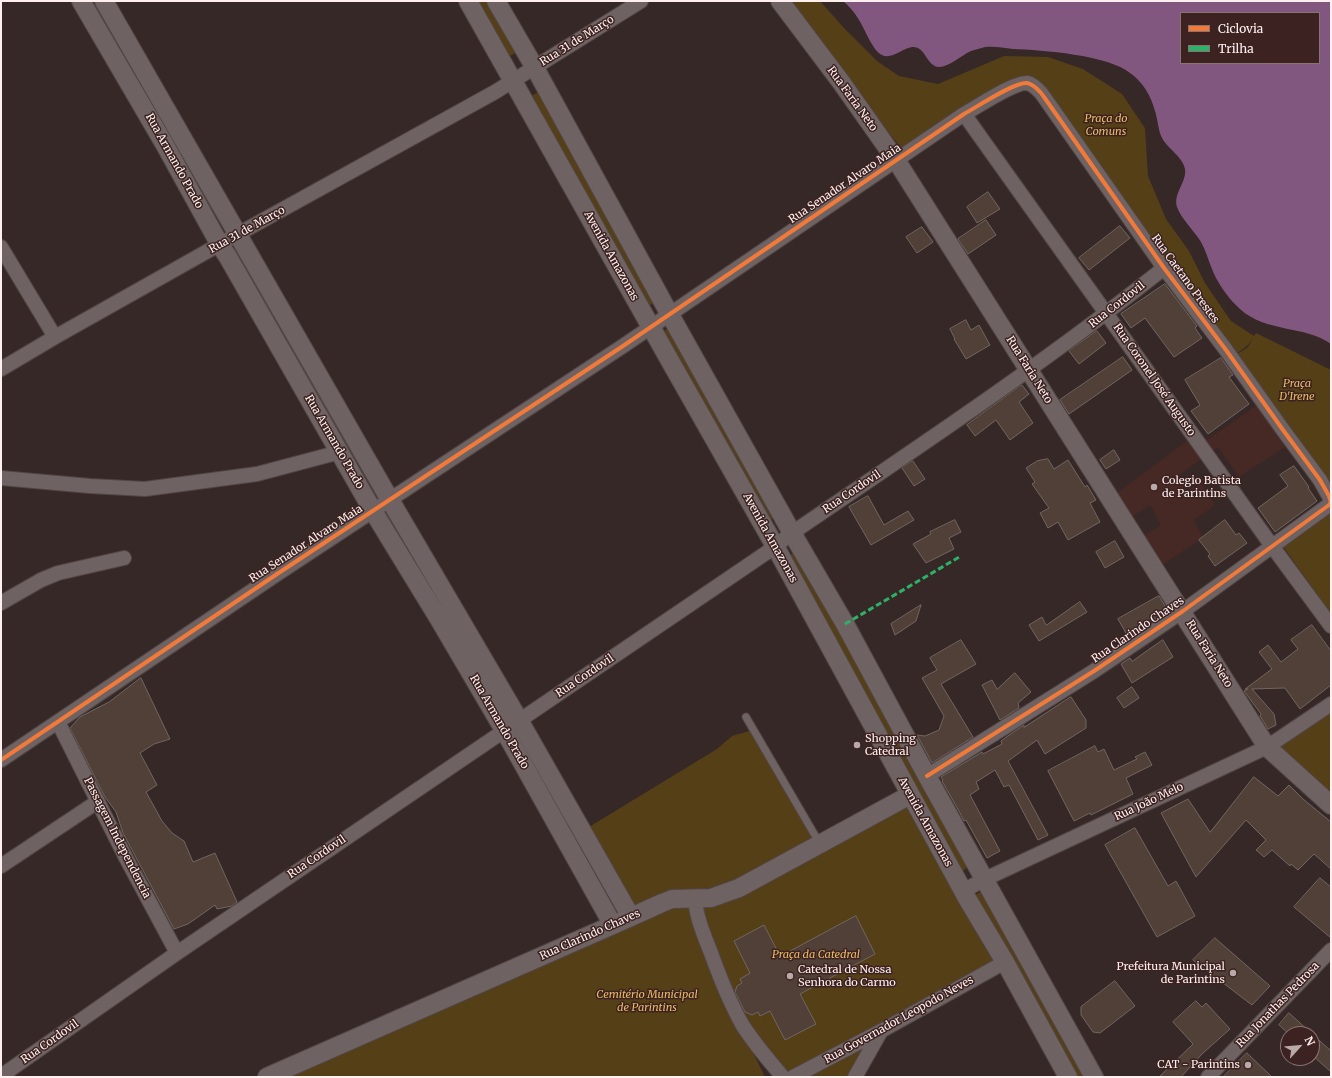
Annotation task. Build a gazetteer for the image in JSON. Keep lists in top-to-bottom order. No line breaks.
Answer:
{"streets":{"street":["Rua 31 de Março","Rua Faria Neto","Rua Armando Prado","Rua Senador Alvaro Maia","Avenida Amazonas","Rua Caetano Prestes","Rua Cordovil","Rua Coronel José Augusto","Rua Clarindo Chaves","Rua João Melo","Passagem Independencia","Rua Jonathas Pedrosa","Rua Governador Leopodo Neves"]},"crossings":[["Rua 31 de Março","Rua Armando Prado"],["Rua 31 de Março","Avenida Amazonas"],["Rua Faria Neto","Rua Senador Alvaro Maia"],["Rua Faria Neto","Rua Cordovil"],["Rua Faria Neto","Rua Clarindo Chaves"],["Rua Faria Neto","Rua João Melo"],["Rua Armando Prado","Rua Senador Alvaro Maia"],["Rua Armando Prado","Rua Cordovil"],["Rua Armando Prado","Rua Clarindo Chaves"],["Rua Senador Alvaro Maia","Avenida Amazonas"],["Rua Senador Alvaro Maia","Rua Caetano Prestes"],["Rua Senador Alvaro Maia","Rua Coronel José Augusto"],["Rua Senador Alvaro Maia","Passagem Independencia"],["Avenida Amazonas","Rua Cordovil"],["Avenida Amazonas","Rua Clarindo Chaves"],["Avenida Amazonas","Rua João Melo"],["Avenida Amazonas","Rua Governador Leopodo Neves"],["Rua Caetano Prestes","Rua Cordovil"],["Rua Caetano Prestes","Rua Clarindo Chaves"],["Rua Cordovil","Rua Coronel José Augusto"],["Rua Cordovil","Passagem Independencia"],["Rua Coronel José Augusto","Rua Clarindo Chaves"]],"parks":["Praça do Comuns","Praça D'Irene","Praça da Catedral","Cemitério Municipal de Parintins"],"places":["Colegio Batista de Parintins","Shopping Catedral","Prefeitura Municipal de Parintins","Catedral de Nossa Senhora do Carmo","CAT - Parintins"],"legend":["Ciclovia","Trilha"],"north":"top right"}
